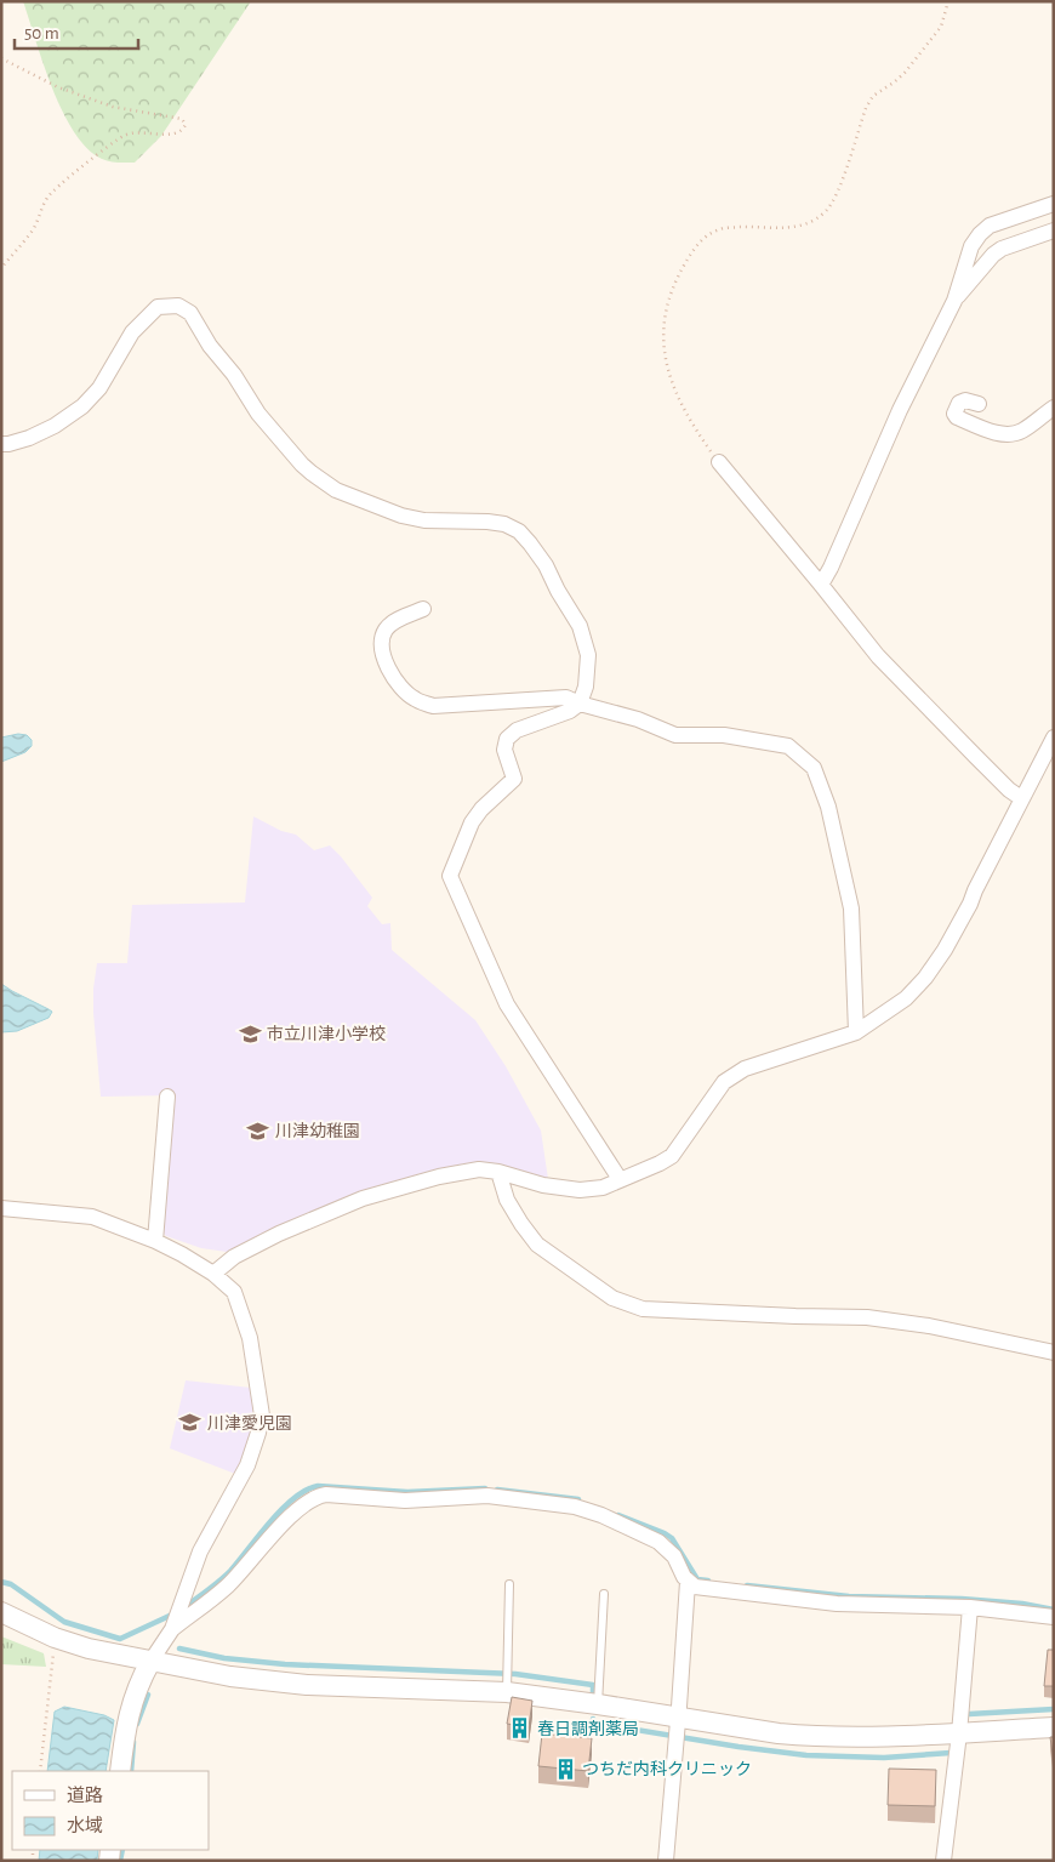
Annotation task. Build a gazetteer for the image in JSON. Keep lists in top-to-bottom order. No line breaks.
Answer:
{"places":{"school or university":["市立川津小学校","川津幼稚園","川津愛児園"],"building":["春日調剤薬局","つちだ内科クリニック"]},"legend":["道路","水域"],"scale_bar":"50 m"}
